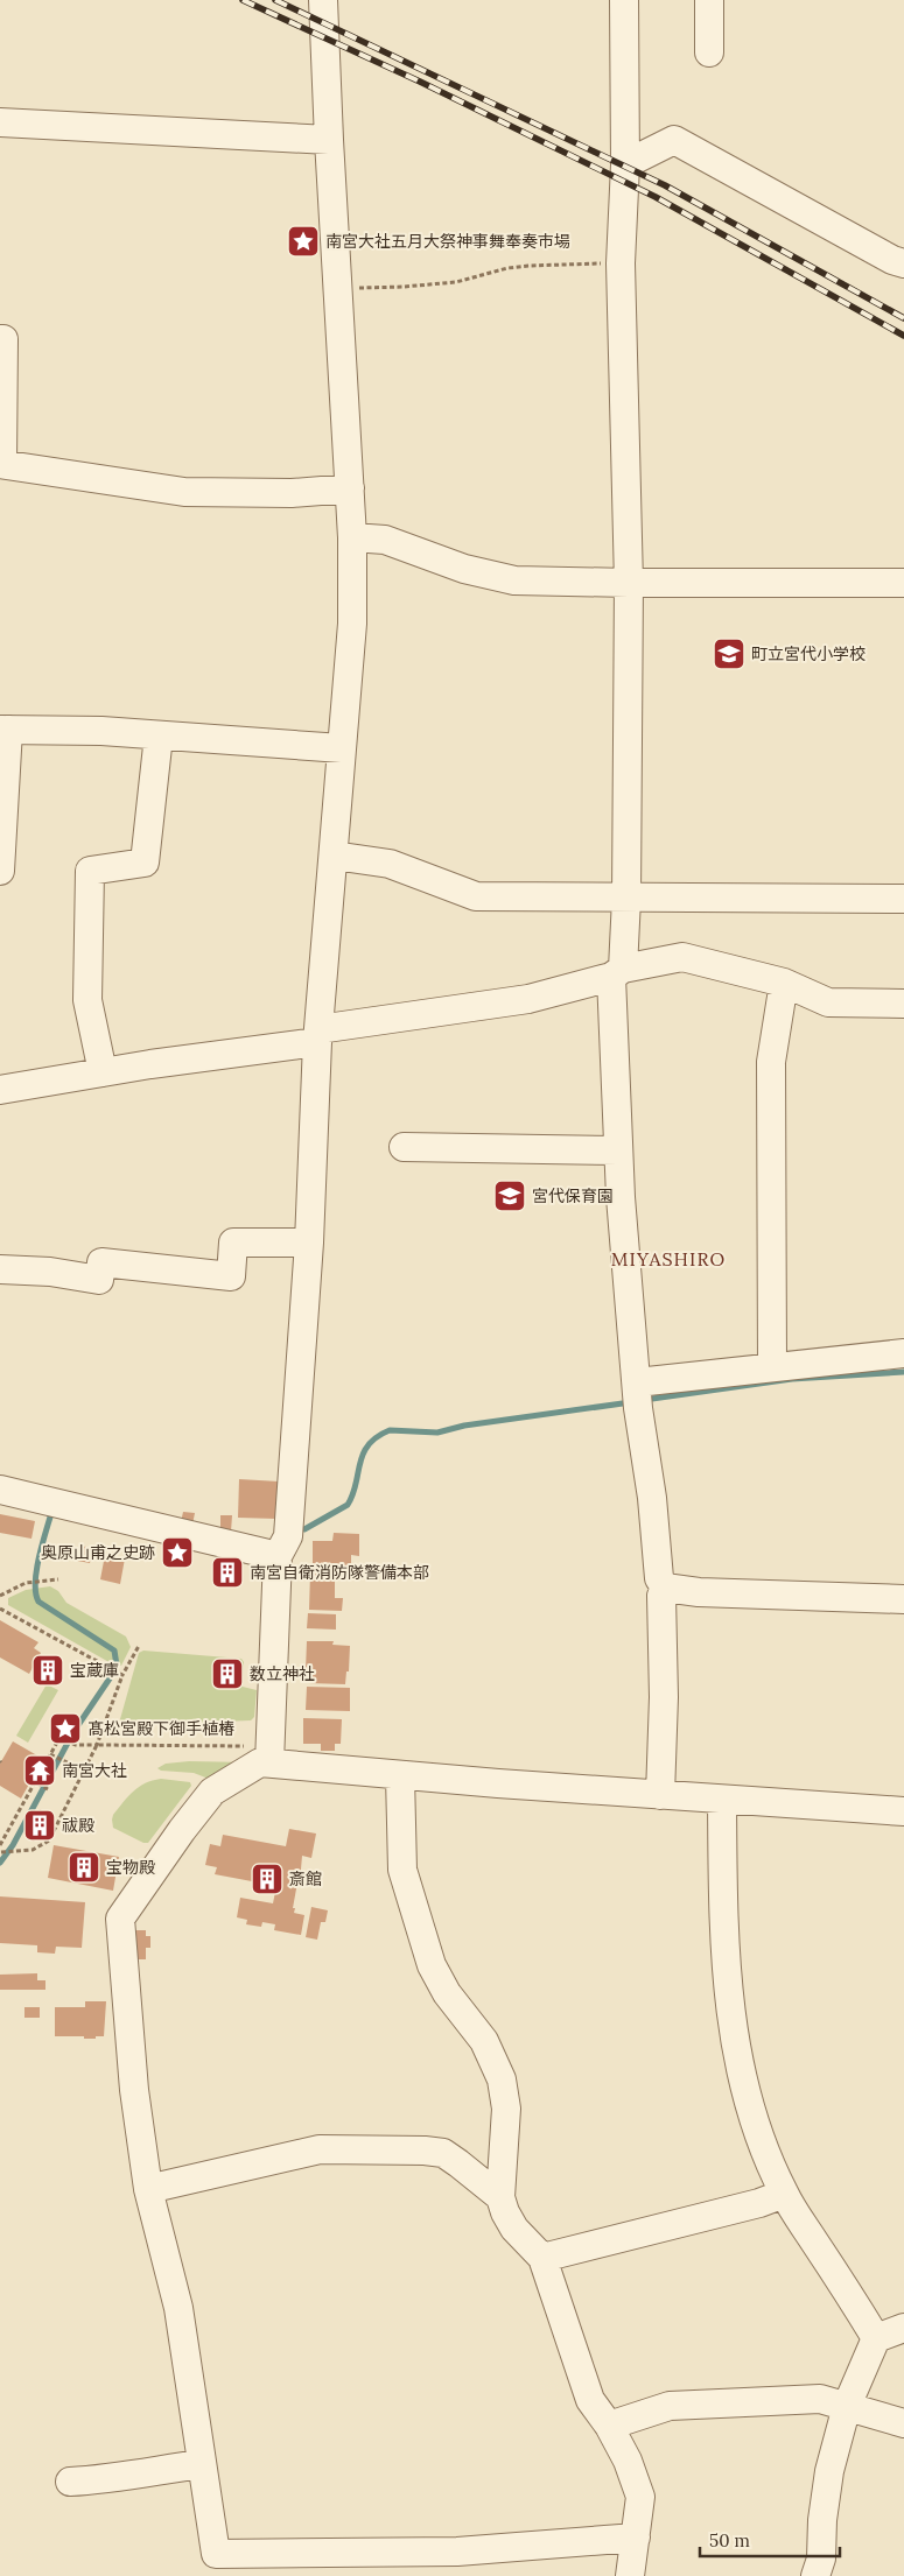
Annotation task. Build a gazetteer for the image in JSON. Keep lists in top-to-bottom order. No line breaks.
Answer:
{"districts":["MIYASHIRO"],"places":{"place":["南宮大社五月大祭神事舞奉奏市場","奥原山甫之史跡","髙松宮殿下御手植椿"],"school or university":["町立宮代小学校","宮代保育園"],"building":["南宮自衛消防隊警備本部","宝蔵庫","数立神社","祓殿","宝物殿","斎館"],"temple":["南宮大社"]},"scale_bar":"50 m"}
